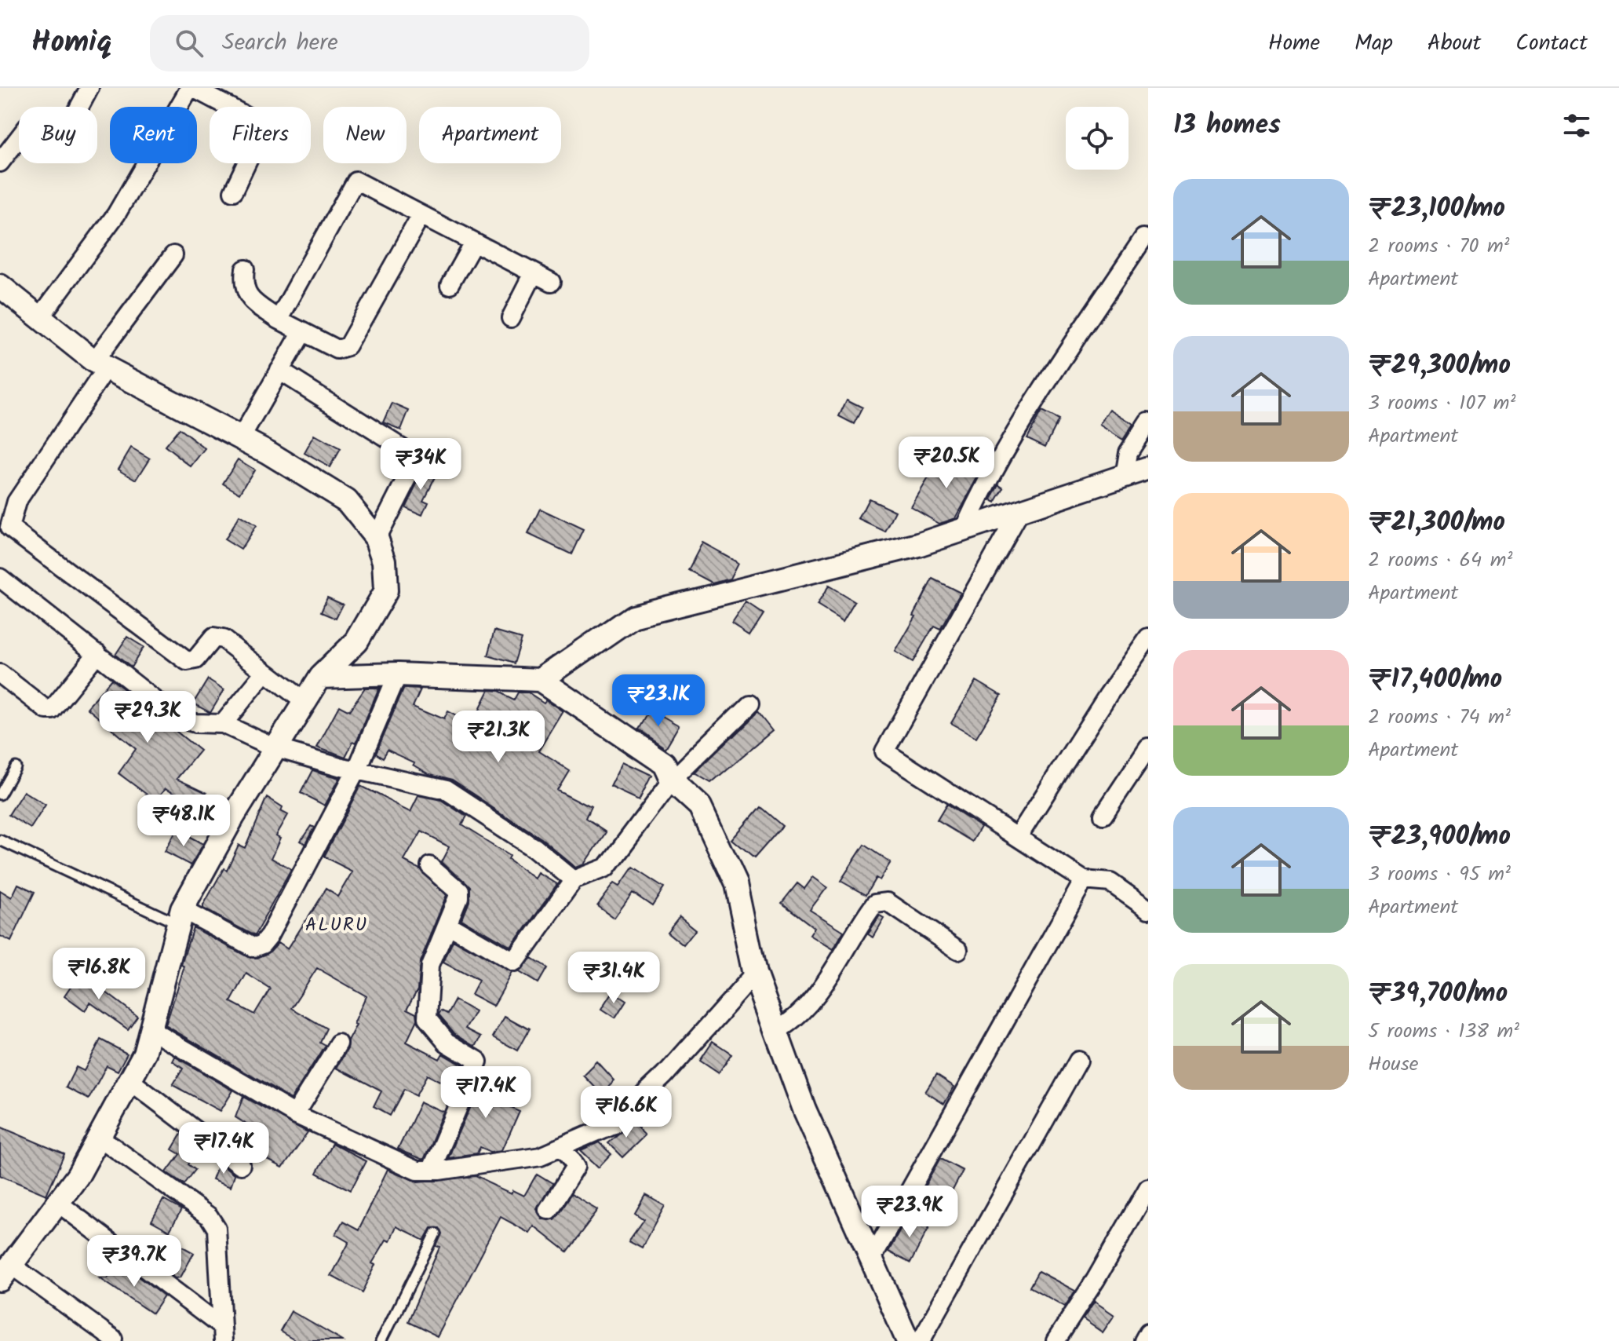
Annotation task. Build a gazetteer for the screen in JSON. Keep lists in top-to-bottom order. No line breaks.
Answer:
{"districts":["ALURU"],"page":{"header":"Homiq","search":"Search here","nav":["Home","Map","About","Contact"],"heading":"13 homes","chip":["Buy","Rent","Filters","New","Apartment"],"list":[{"name":"₹23,100/mo","note":"2 rooms · 70 m² · Apartment"},{"name":"₹29,300/mo","note":"3 rooms · 107 m² · Apartment"},{"name":"₹21,300/mo","note":"2 rooms · 64 m² · Apartment"},{"name":"₹17,400/mo","note":"2 rooms · 74 m² · Apartment"},{"name":"₹23,900/mo","note":"3 rooms · 95 m² · Apartment"},{"name":"₹39,700/mo","note":"5 rooms · 138 m² · House"}],"price":["₹20.5K","₹34K","₹23.1K","₹29.3K","₹21.3K","₹48.1K","₹16.8K","₹31.4K","₹17.4K","₹16.6K","₹17.4K","₹23.9K","₹39.7K"]}}
